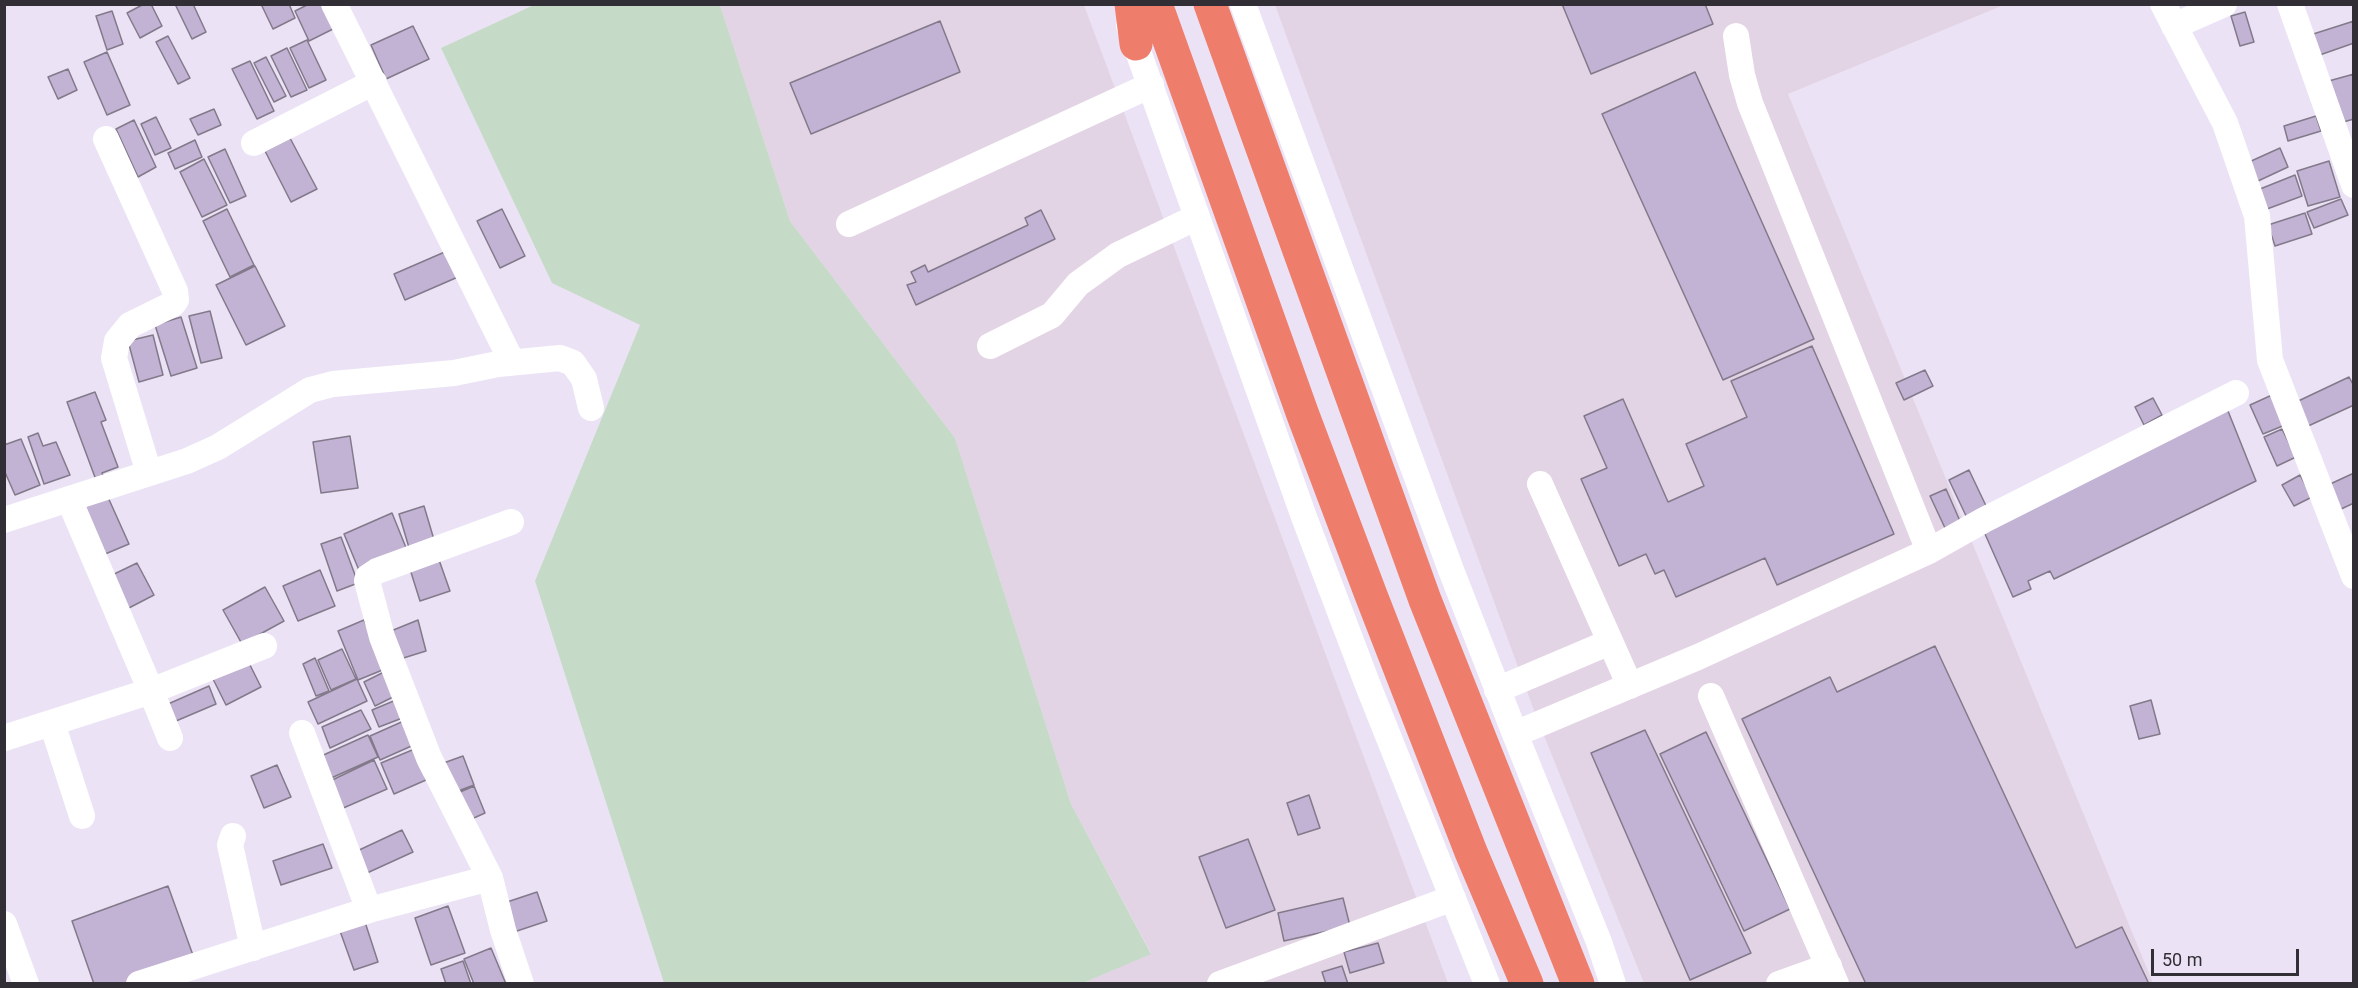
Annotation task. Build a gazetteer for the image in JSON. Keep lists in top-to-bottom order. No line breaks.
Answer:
{"scale_bar":"50 m"}
